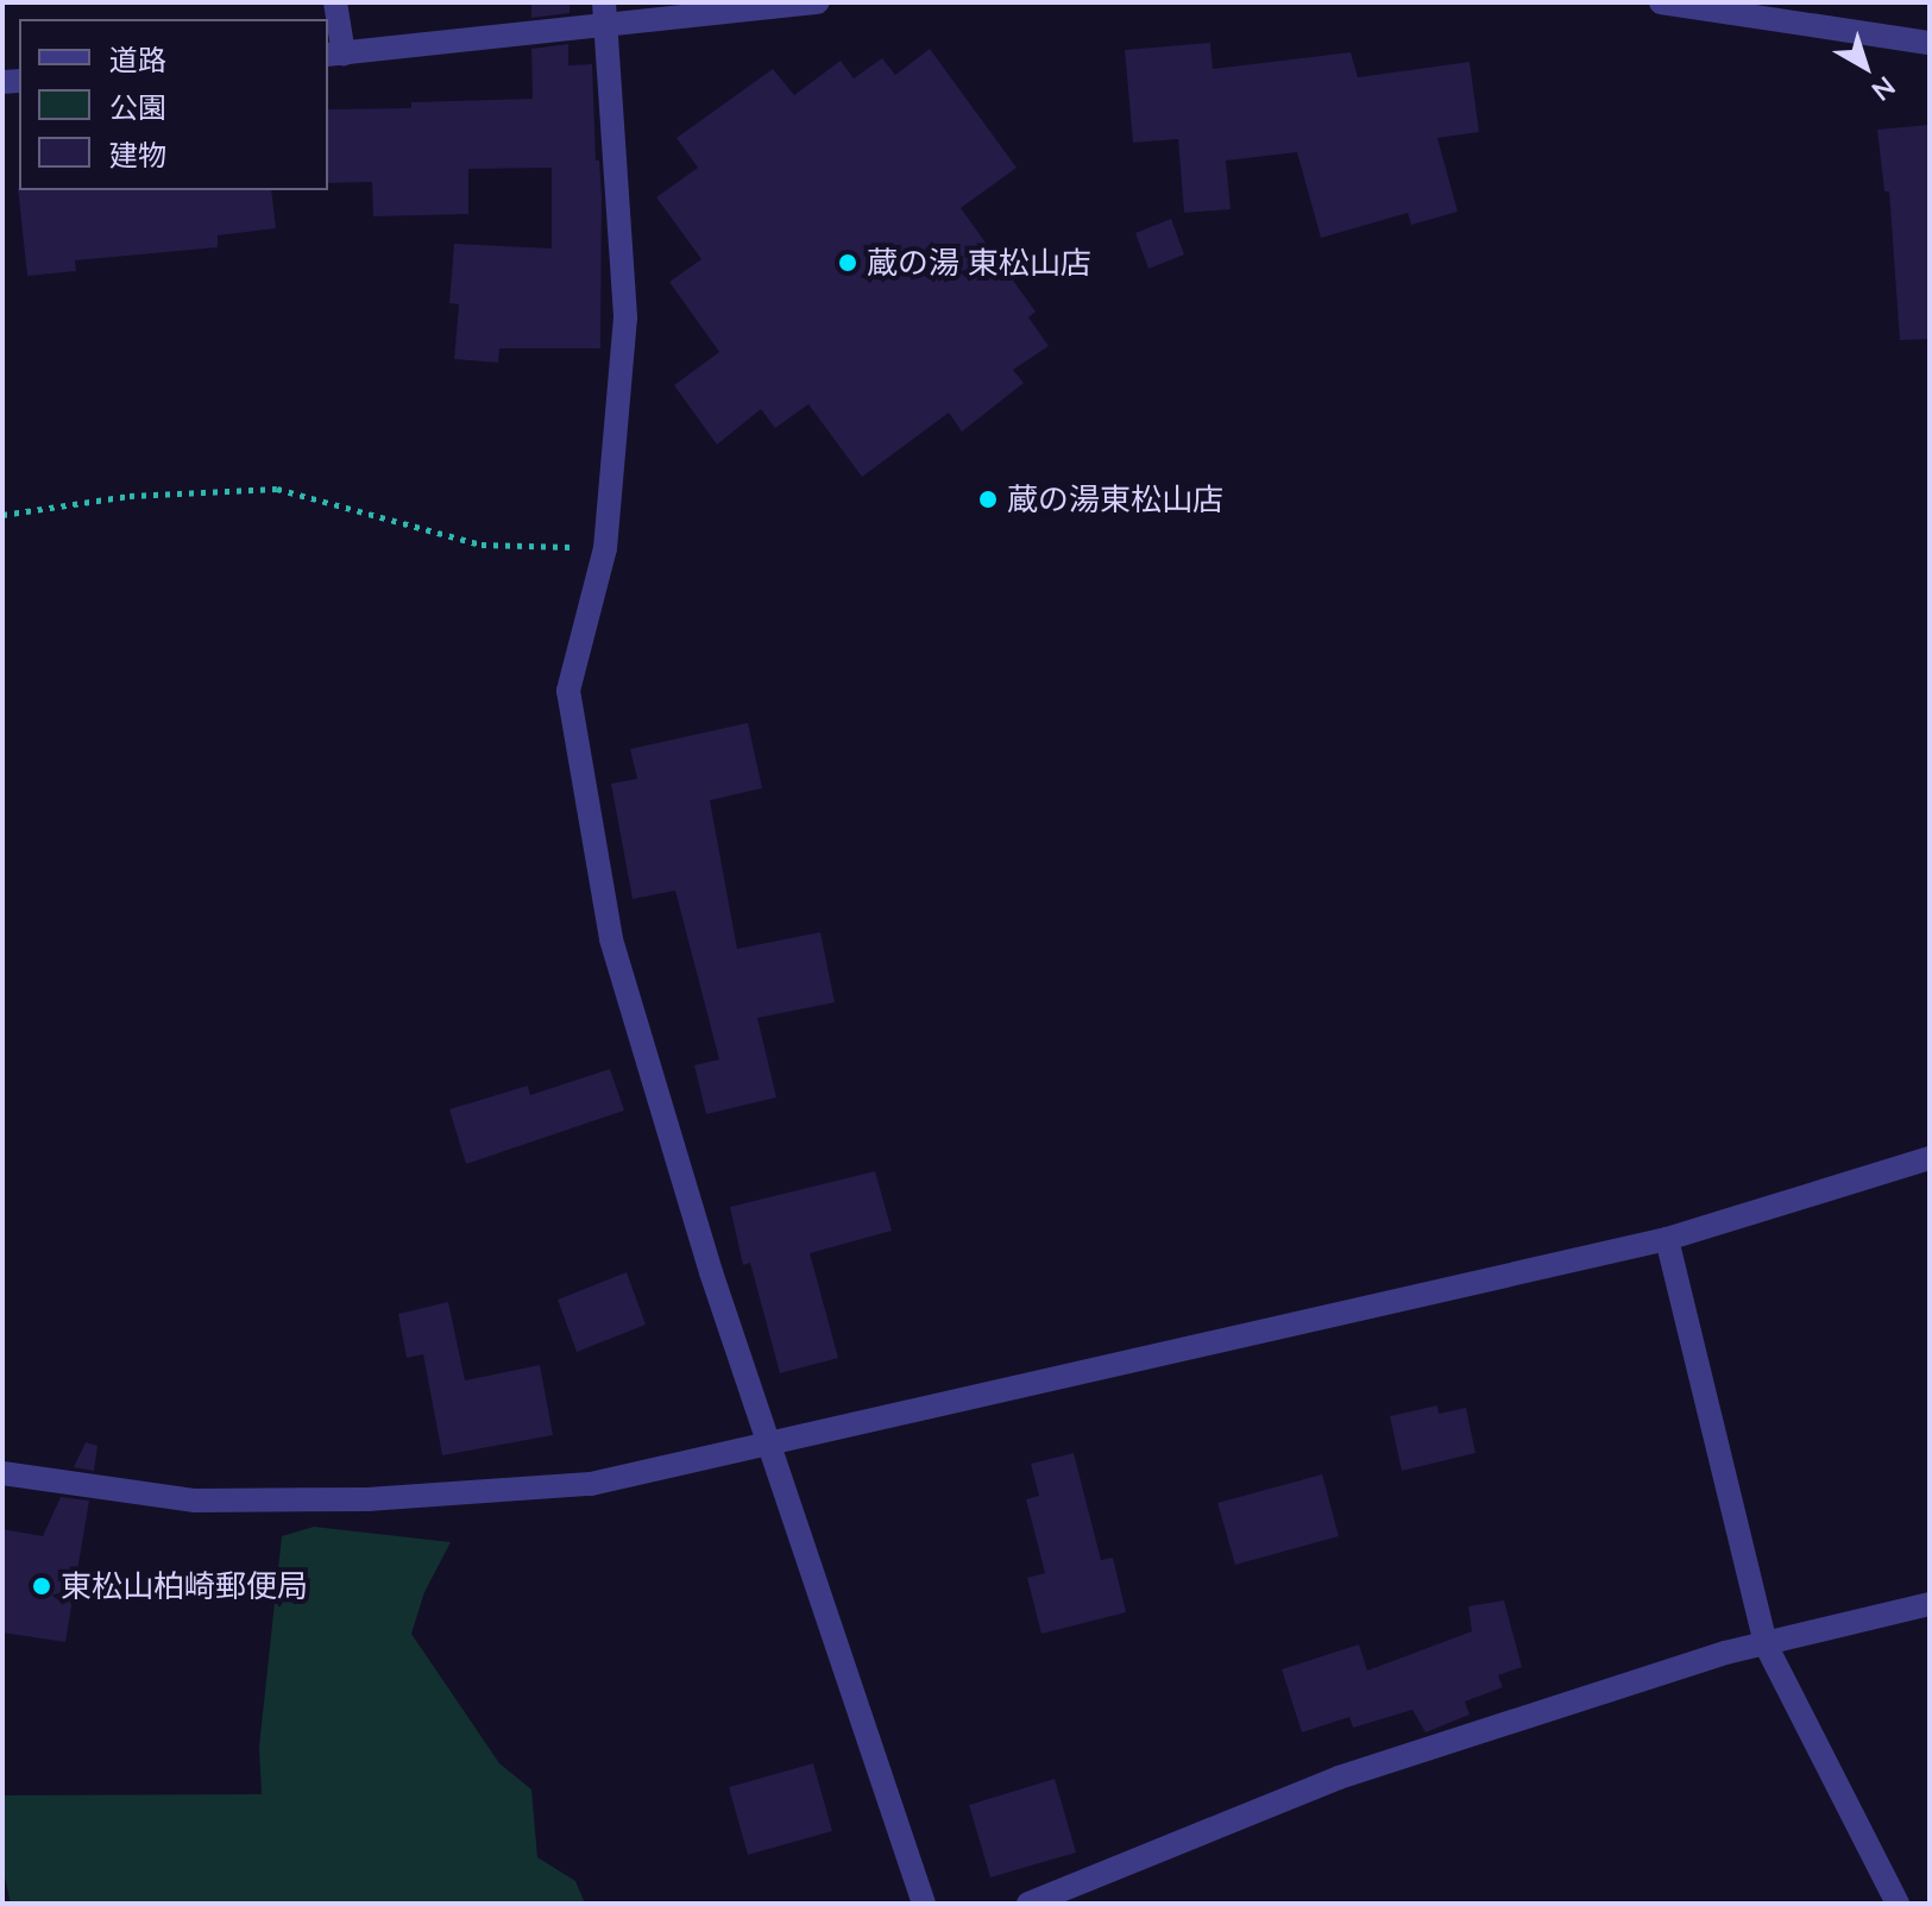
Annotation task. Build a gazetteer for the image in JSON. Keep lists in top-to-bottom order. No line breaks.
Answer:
{"places":["蔵の湯 東松山店","蔵の湯東松山店","東松山柏崎郵便局"],"legend":["道路","公園","建物"],"north":"bottom right"}
